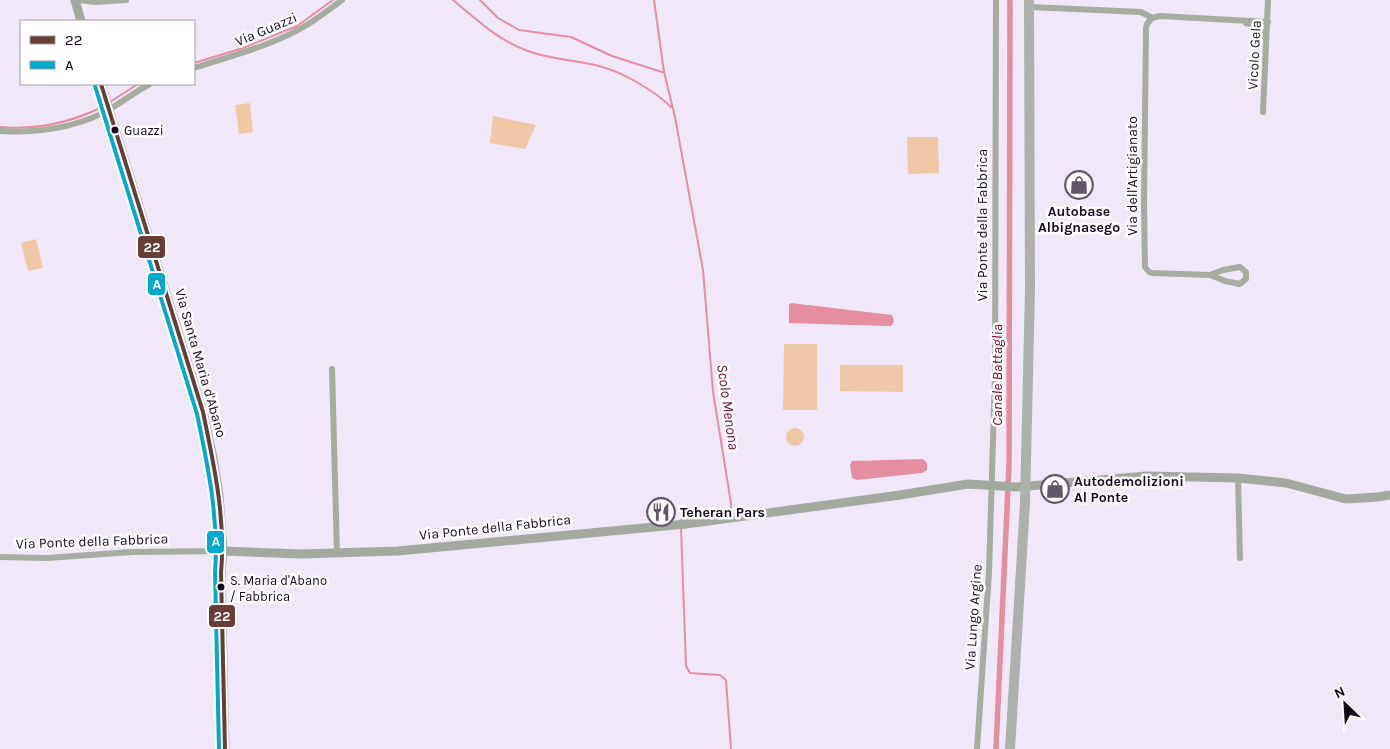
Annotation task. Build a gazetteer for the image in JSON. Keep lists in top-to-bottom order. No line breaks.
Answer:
{"streets":{"street":["Via Guazzi","Vicolo Gela","Via dell'Artigianato","Via Ponte della Fabbrica","Via Santa Maria d'Abano","Via Lungo Argine"]},"crossings":[["Via Ponte della Fabbrica","Via Santa Maria d'Abano"],["Via Ponte della Fabbrica","Via Lungo Argine"]],"water":["Canale Battaglia","Scolo Menona"],"places":{"other":["Guazzi","S. Maria d'Abano / Fabbrica"],"shop":["Autobase Albignasego","Autodemolizioni Al Ponte"],"restaurant":["Teheran Pars"]},"lines":["transit line 22","transit line A"],"legend":["22","A"],"north":"top left"}
